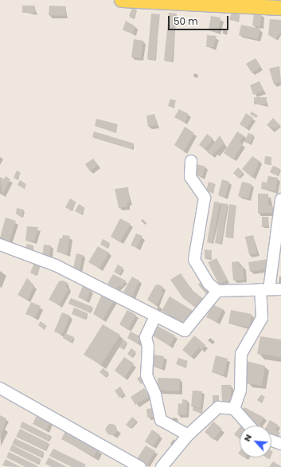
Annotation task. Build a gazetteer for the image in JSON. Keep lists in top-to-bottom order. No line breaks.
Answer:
{"scale_bar":"50 m","north":"top left"}
